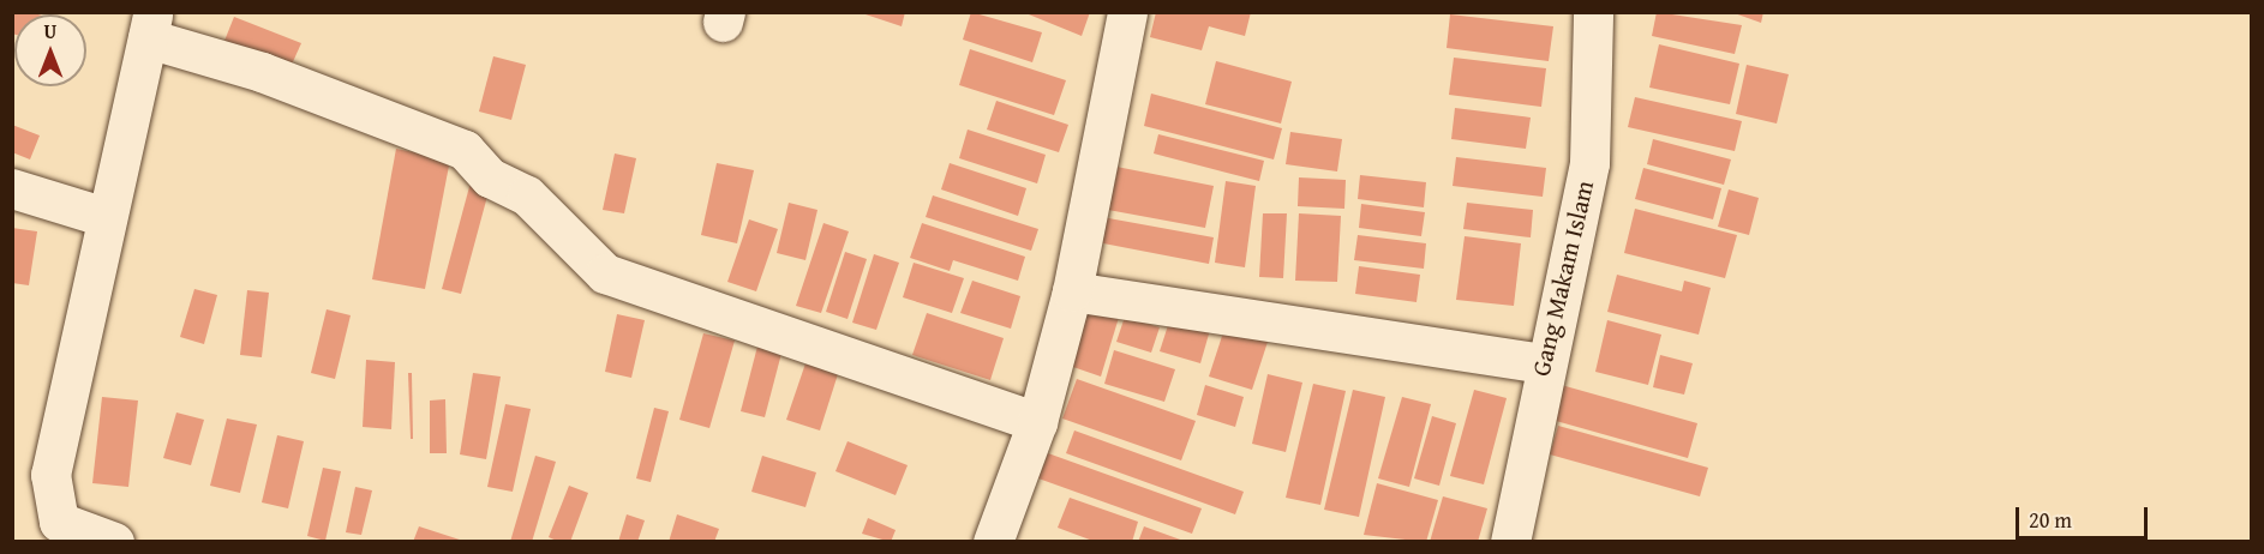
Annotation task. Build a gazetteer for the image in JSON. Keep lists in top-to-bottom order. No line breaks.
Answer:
{"streets":{"street":["Gang Makam Islam"]},"scale_bar":"20 m","north":"top"}
